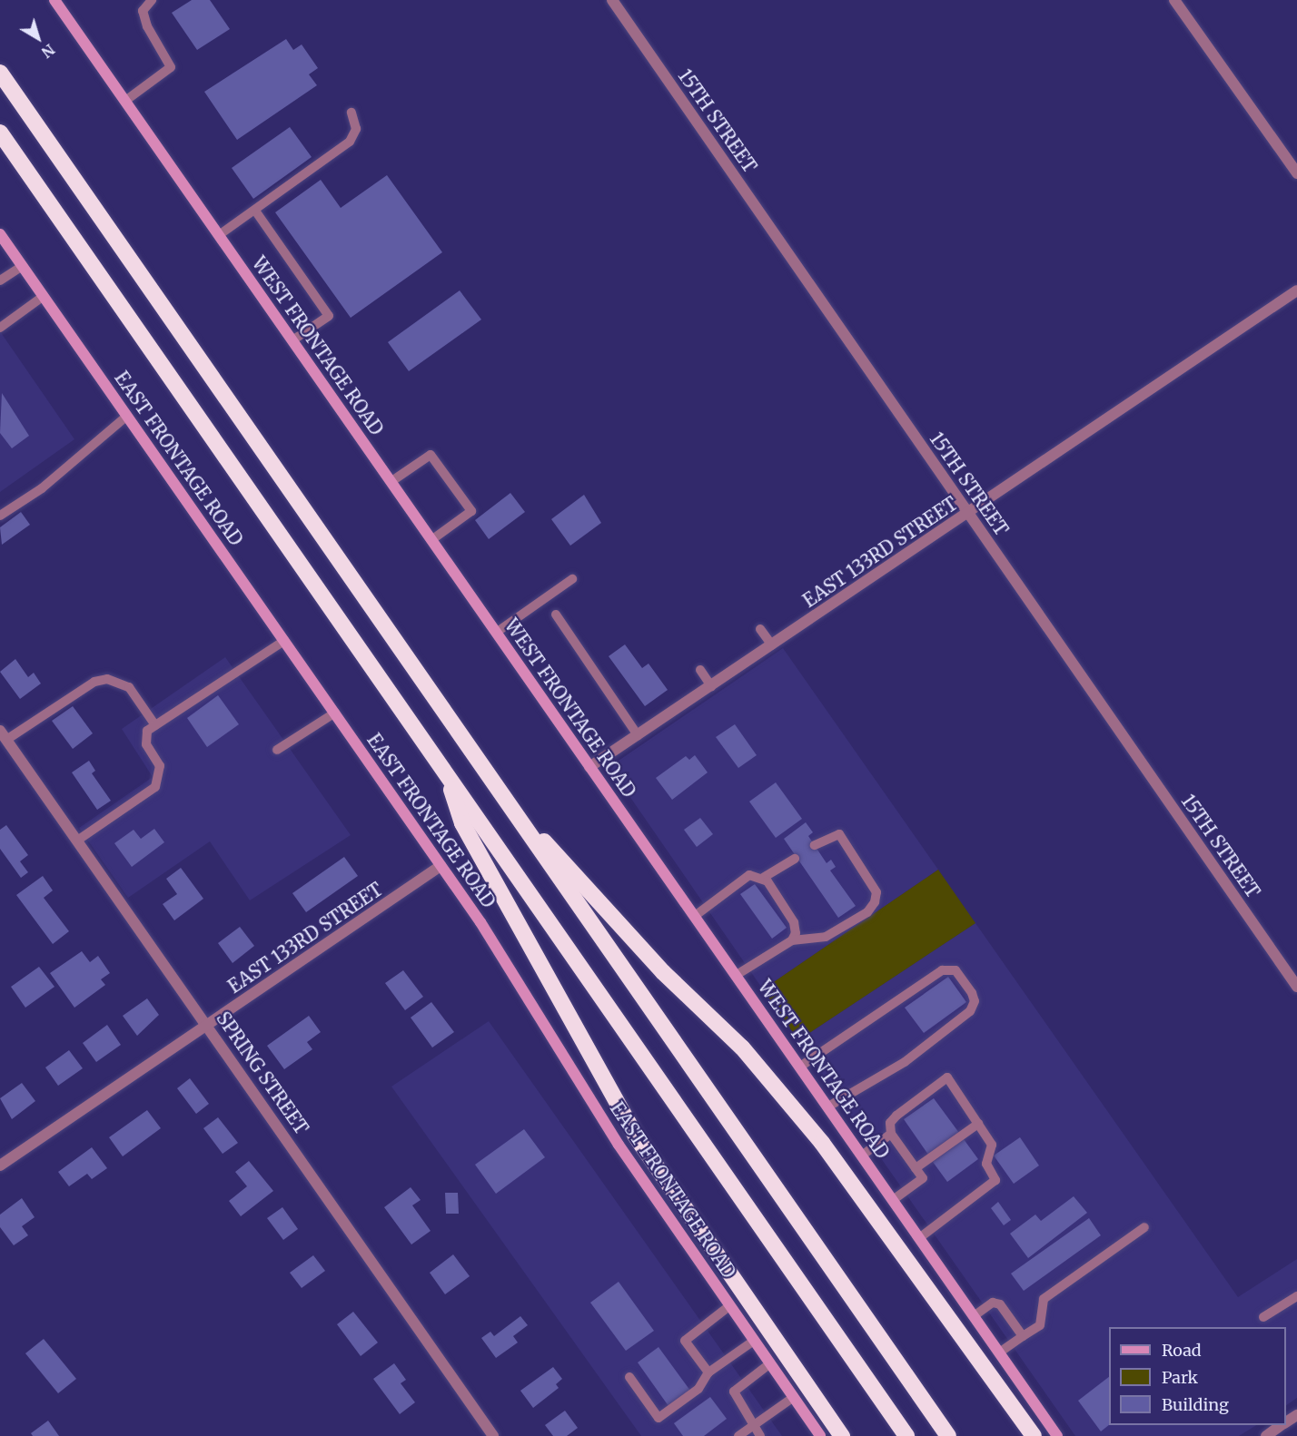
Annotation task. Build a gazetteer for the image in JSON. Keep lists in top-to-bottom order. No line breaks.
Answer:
{"streets":{"street":["15TH STREET","WEST FRONTAGE ROAD","EAST FRONTAGE ROAD","EAST 133RD STREET","SPRING STREET"]},"crossings":[["15TH STREET","EAST 133RD STREET"],["WEST FRONTAGE ROAD","EAST 133RD STREET"],["EAST FRONTAGE ROAD","EAST 133RD STREET"],["EAST 133RD STREET","SPRING STREET"]],"legend":["Road","Park","Building"],"north":"bottom right"}
